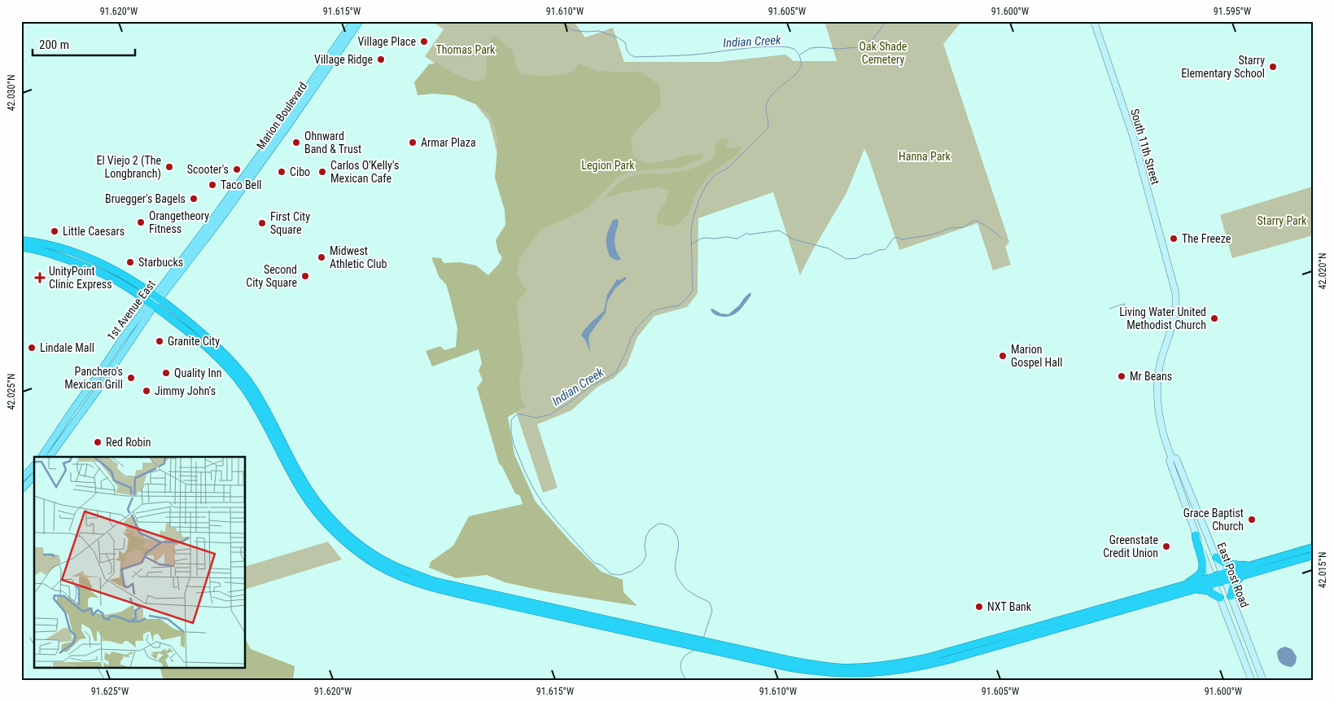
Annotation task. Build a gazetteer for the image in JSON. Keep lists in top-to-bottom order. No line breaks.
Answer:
{"streets":{"main road":["Marion Boulevard","South 11th Street","1st Avenue East","East Post Road"]},"crossings":[["Marion Boulevard","1st Avenue East"],["South 11th Street","East Post Road"]],"water":["Indian Creek"],"parks":["Oak Shade Cemetery","Thomas Park","Hanna Park","Legion Park","Starry Park"],"places":{"other":["Village Place","Village Ridge","Starry Elementary School","Ohnward Band & Trust","Armar Plaza","El Viejo 2 (The Longbranch)","Scooter's","Cibo","Carlos O'Kelly's Mexican Cafe","Taco Bell","Bruegger's Bagels","Orangetheory Fitness","First City Square","Little Caesars","The Freeze","Midwest Athletic Club","Starbucks","Second City Square","Living Water United Methodist Church","Granite City","Lindale Mall","Marion Gospel Hall","Quality Inn","Mr Beans","Panchero's Mexican Grill","Jimmy John's","Red Robin","Grace Baptist Church","Greenstate Credit Union","NXT Bank"],"health":["UnityPoint Clinic Express"]},"scale_bar":"200 m","coordinates":["91.620°W","91.615°W","91.610°W","91.605°W","91.600°W","91.595°W","42.030°N","42.020°N","42.025°N","42.015°N","91.625°W"]}
